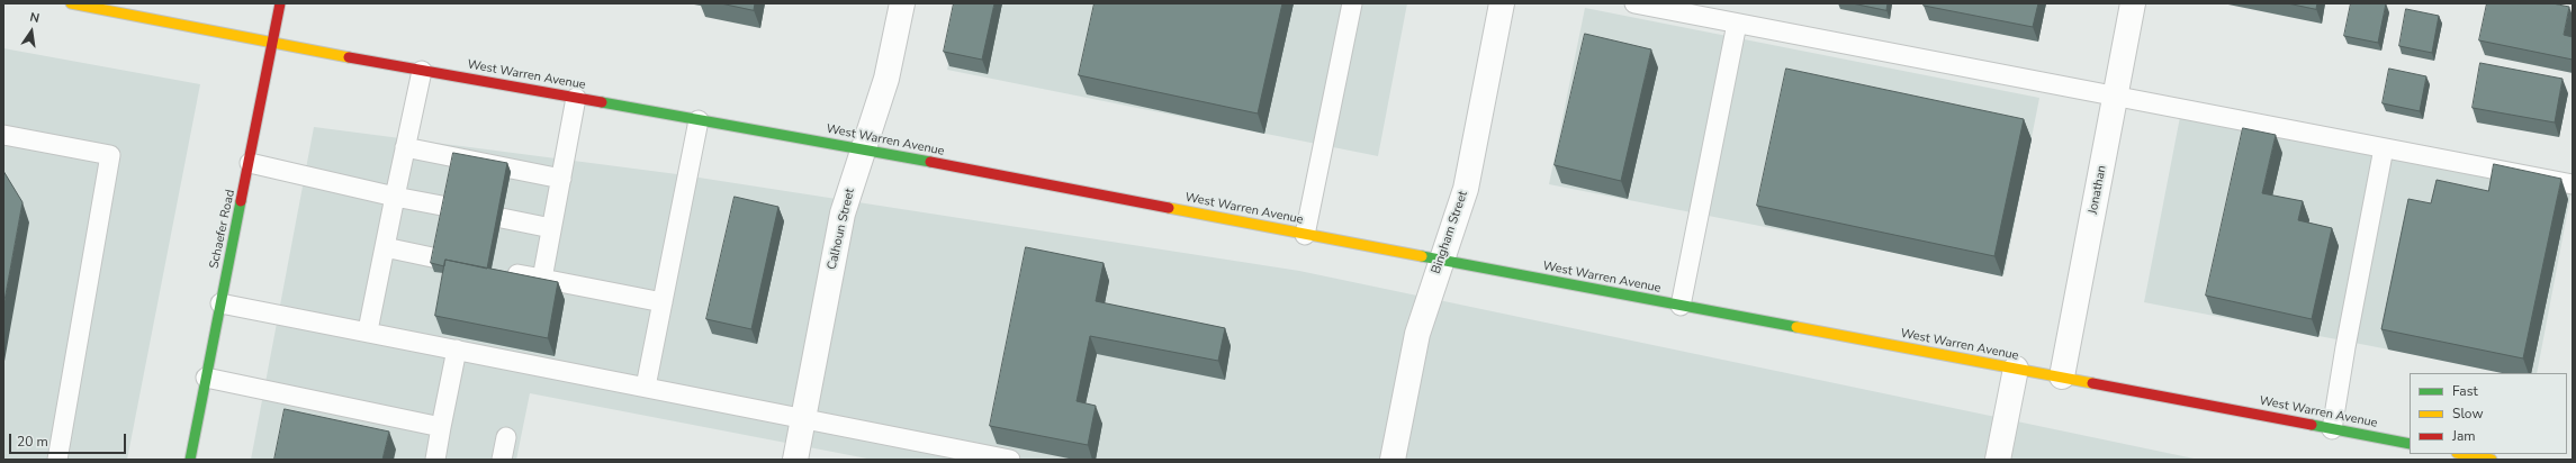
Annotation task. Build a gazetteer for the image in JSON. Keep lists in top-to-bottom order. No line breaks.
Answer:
{"streets":{"main road":["West Warren Avenue","Schaefer Road"],"street":["Jonathan","Calhoun Street","Bingham Street"]},"crossings":[["West Warren Avenue","Jonathan"],["West Warren Avenue","Schaefer Road"],["West Warren Avenue","Calhoun Street"],["West Warren Avenue","Bingham Street"]],"legend":["Fast","Slow","Jam"],"scale_bar":"20 m","north":"top"}
